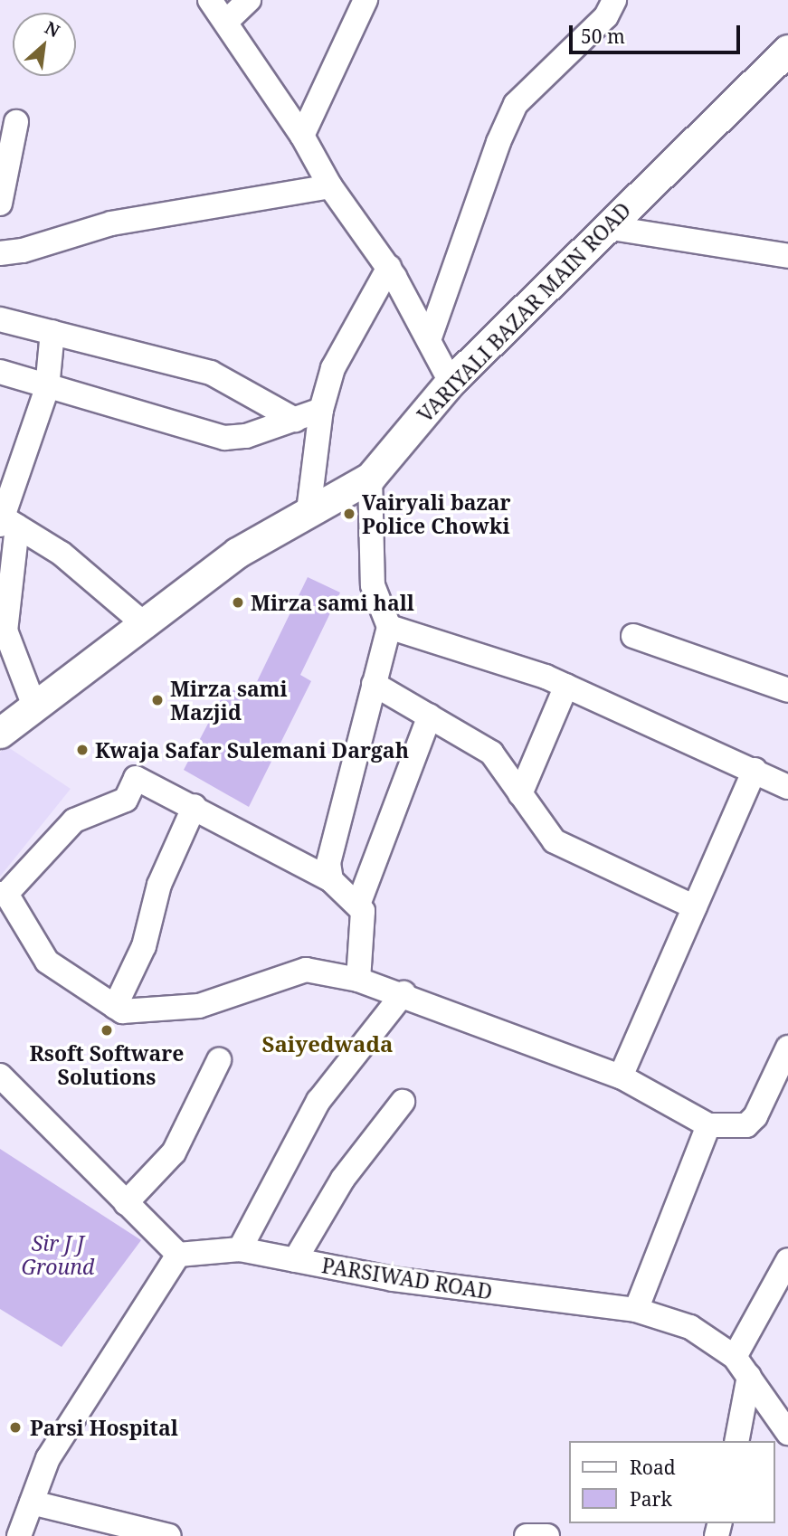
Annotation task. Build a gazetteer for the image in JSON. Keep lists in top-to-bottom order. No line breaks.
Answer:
{"streets":{"main road":["VARIYALI BAZAR MAIN ROAD"],"street":["PARSIWAD ROAD"]},"districts":["Saiyedwada"],"parks":["Sir J J Ground"],"places":["Vairyali bazar Police Chowki","Mirza sami hall","Mirza sami Mazjid","Kwaja Safar Sulemani Dargah","Rsoft Software Solutions","Parsi Hospital"],"legend":["Road","Park"],"scale_bar":"50 m","north":"top right"}
